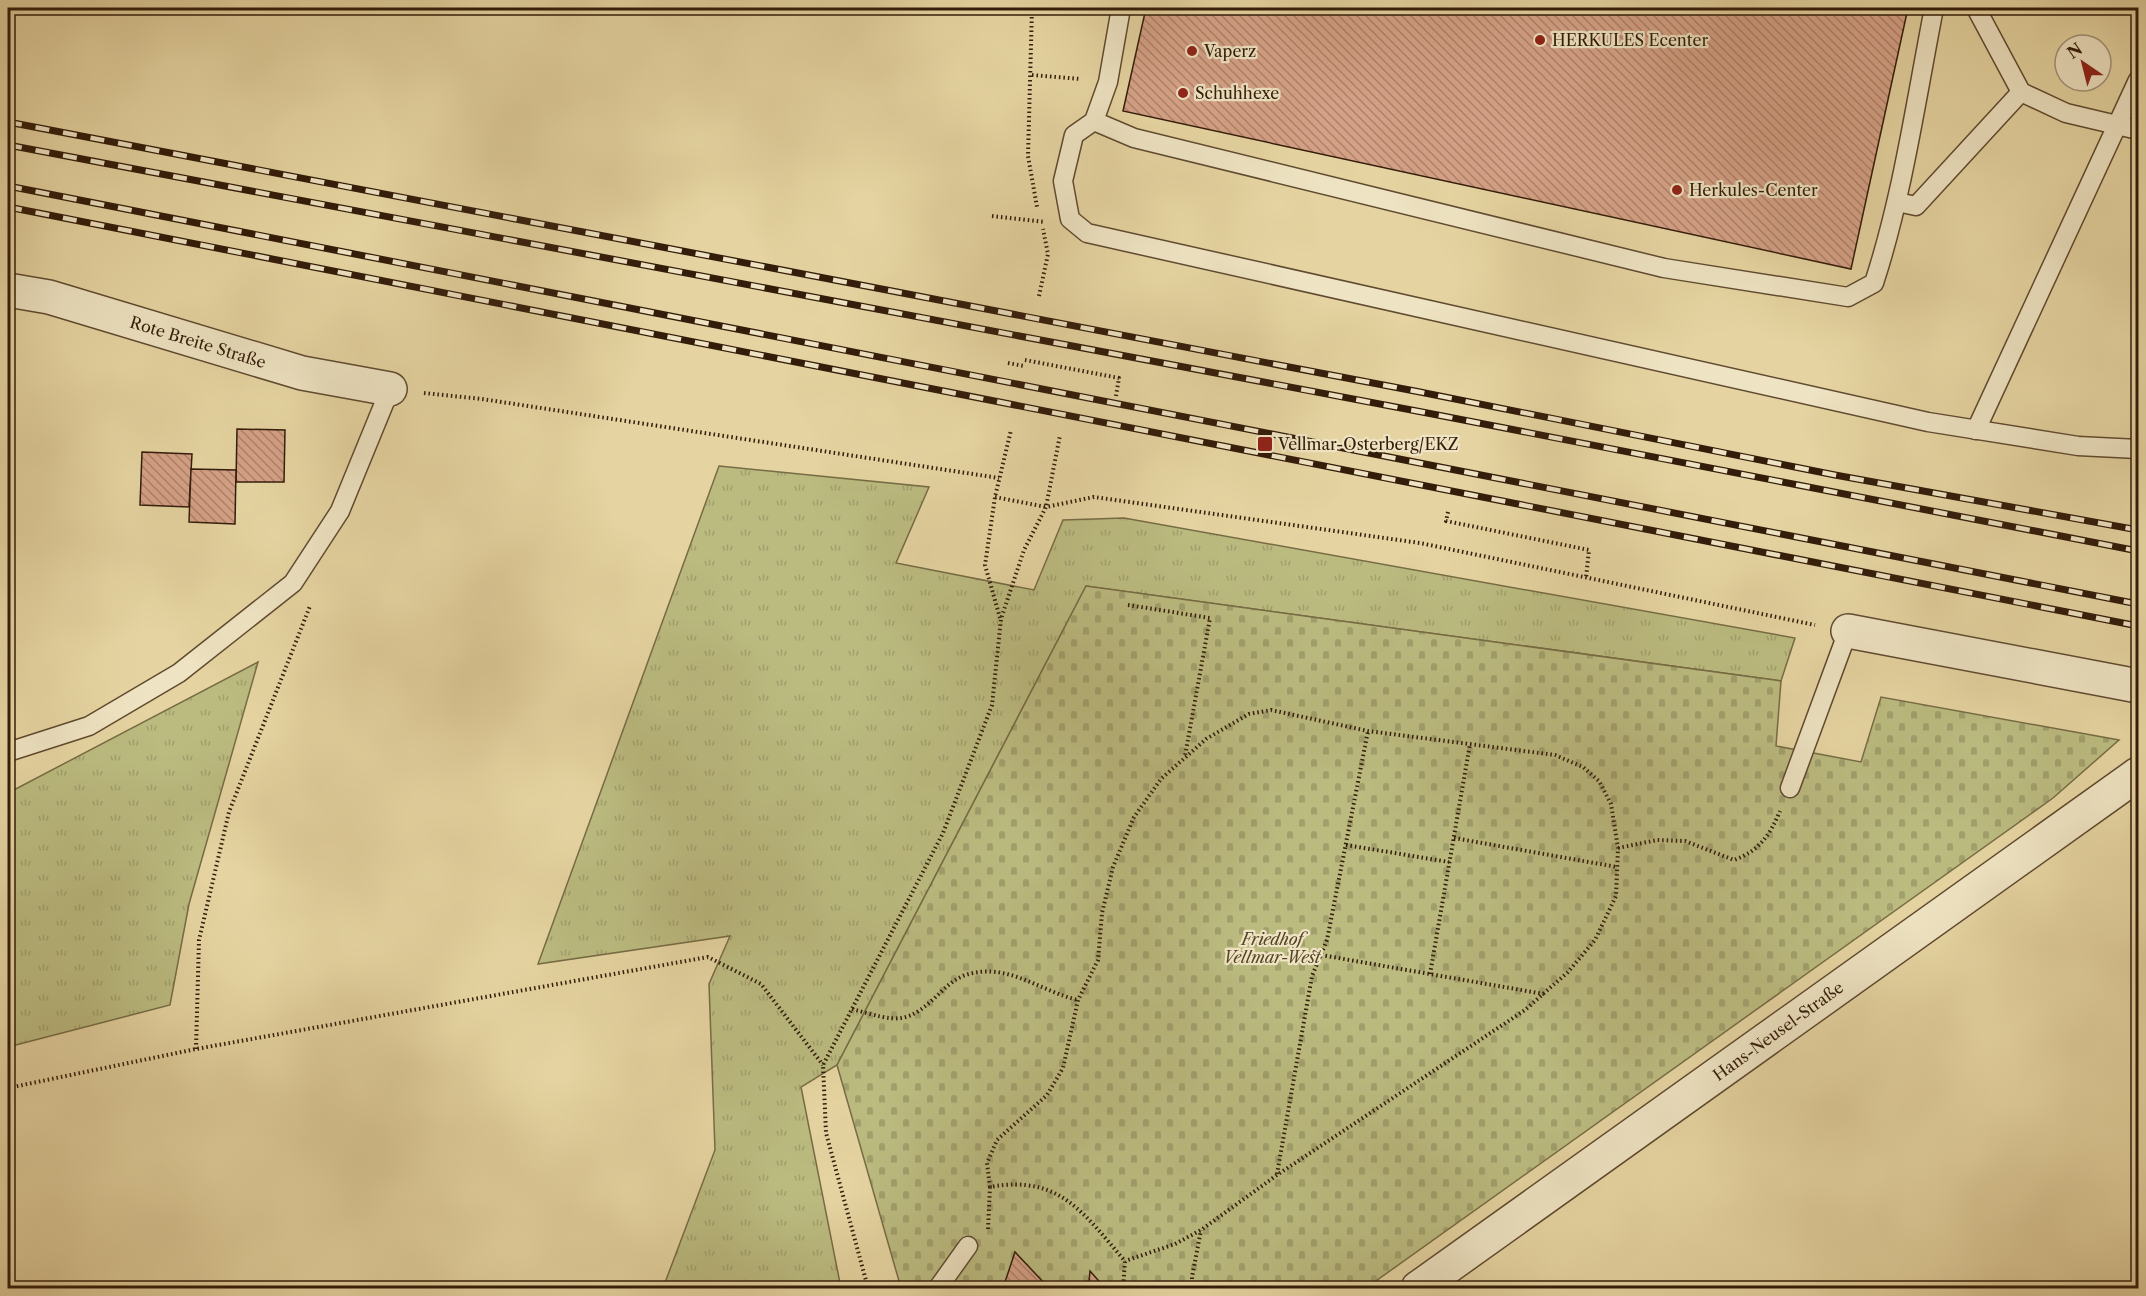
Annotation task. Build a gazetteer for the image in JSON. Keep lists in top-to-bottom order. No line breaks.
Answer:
{"streets":{"street":["Rote Breite Straße","Hans-Neusel-Straße"]},"parks":["Friedhof Vellmar-West"],"places":{"other":["HERKULES Ecenter","Vaperz","Schuhhexe","Herkules-Center"],"transit":["Vellmar-Osterberg/EKZ"]},"north":"top left"}
